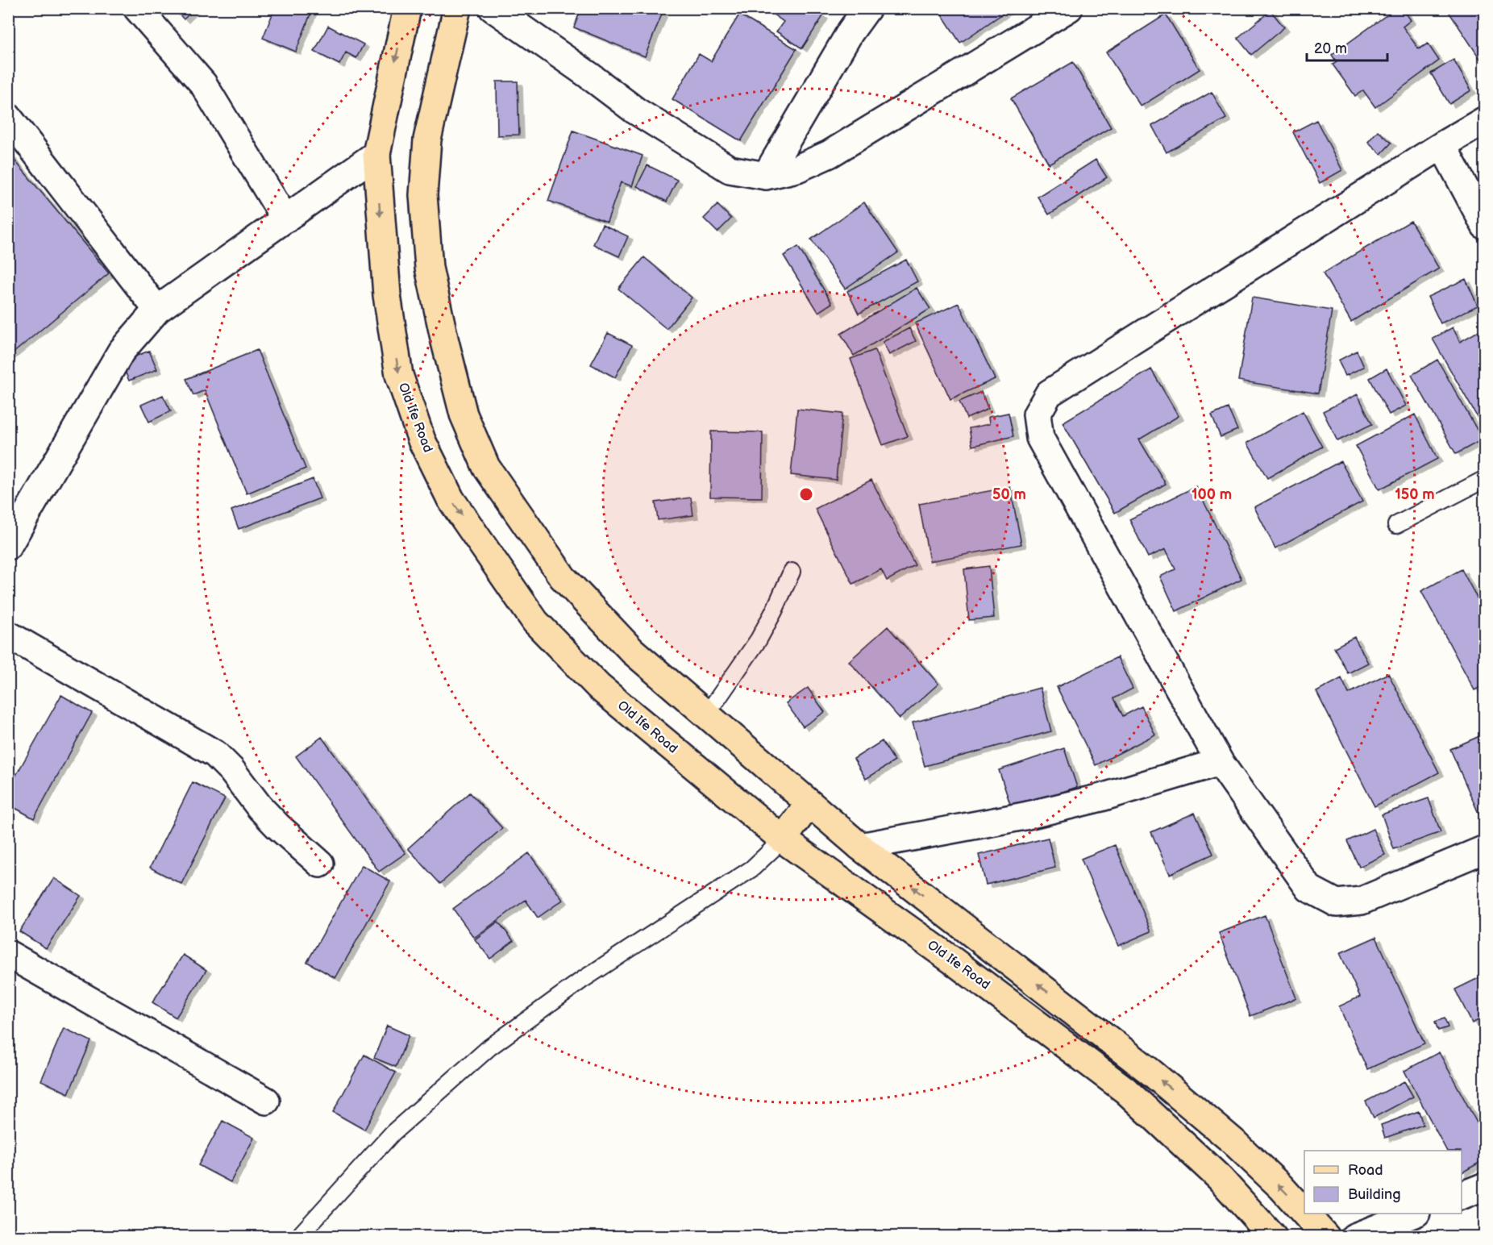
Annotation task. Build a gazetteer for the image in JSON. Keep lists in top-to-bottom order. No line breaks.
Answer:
{"streets":{"main road":["Old Ife Road"]},"legend":["Road","Building"],"scale_bar":"20 m","rings":["50 m","100 m","150 m"]}
